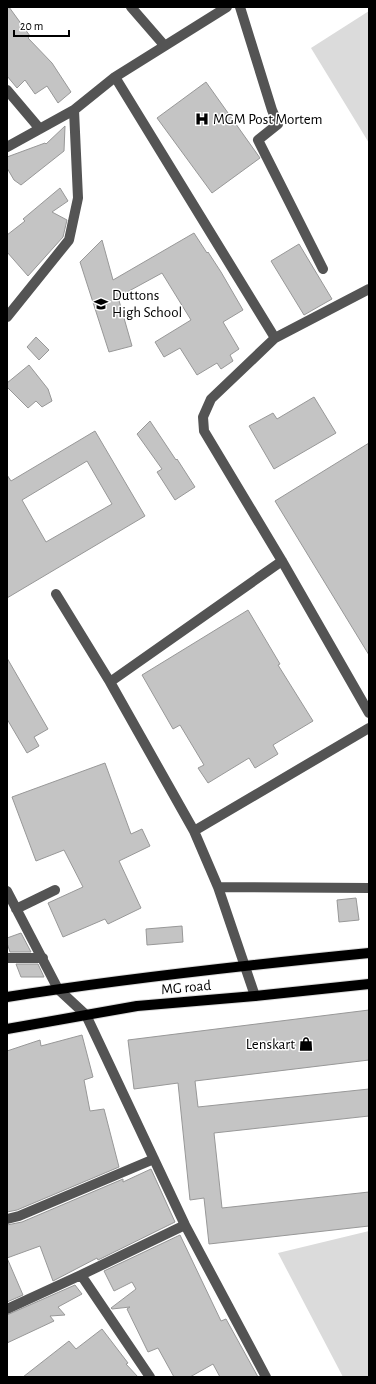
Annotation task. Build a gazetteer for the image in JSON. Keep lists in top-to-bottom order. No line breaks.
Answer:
{"streets":{"main road":["MG road"]},"places":{"hospital":["MGM Post Mortem"],"school or university":["Duttons High School"],"shop":["Lenskart"]},"scale_bar":"20 m"}
